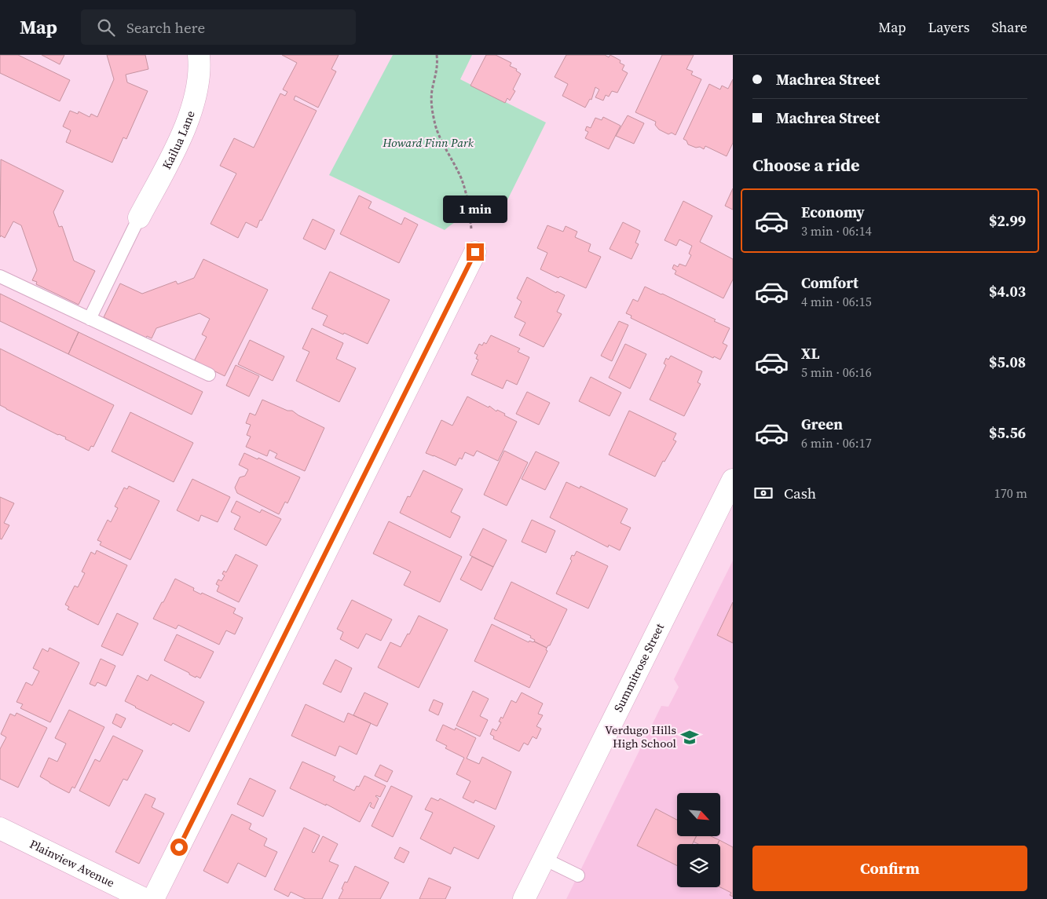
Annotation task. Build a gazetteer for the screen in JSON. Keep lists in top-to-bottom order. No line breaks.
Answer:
{"streets":{"street":["Kailua Lane","Summitrose Street","Plainview Avenue"]},"parks":["Howard Finn Park"],"places":{"school or university":["Verdugo Hills High School"]},"north":"bottom right","page":{"header":"Map","search":"Search here","nav":["Map","Layers","Share"],"banner":["Machrea Street","Machrea Street"],"heading":"Choose a ride","list":[{"name":"Economy","note":"3 min · 06:14","value":"$2.99"},{"name":"Comfort","note":"4 min · 06:15","value":"$4.03"},{"name":"XL","note":"5 min · 06:16","value":"$5.08"},{"name":"Green","note":"6 min · 06:17","value":"$5.56"}],"bubble":"1 min","pay":["Cash","170 m"],"buttons":"Confirm"}}
